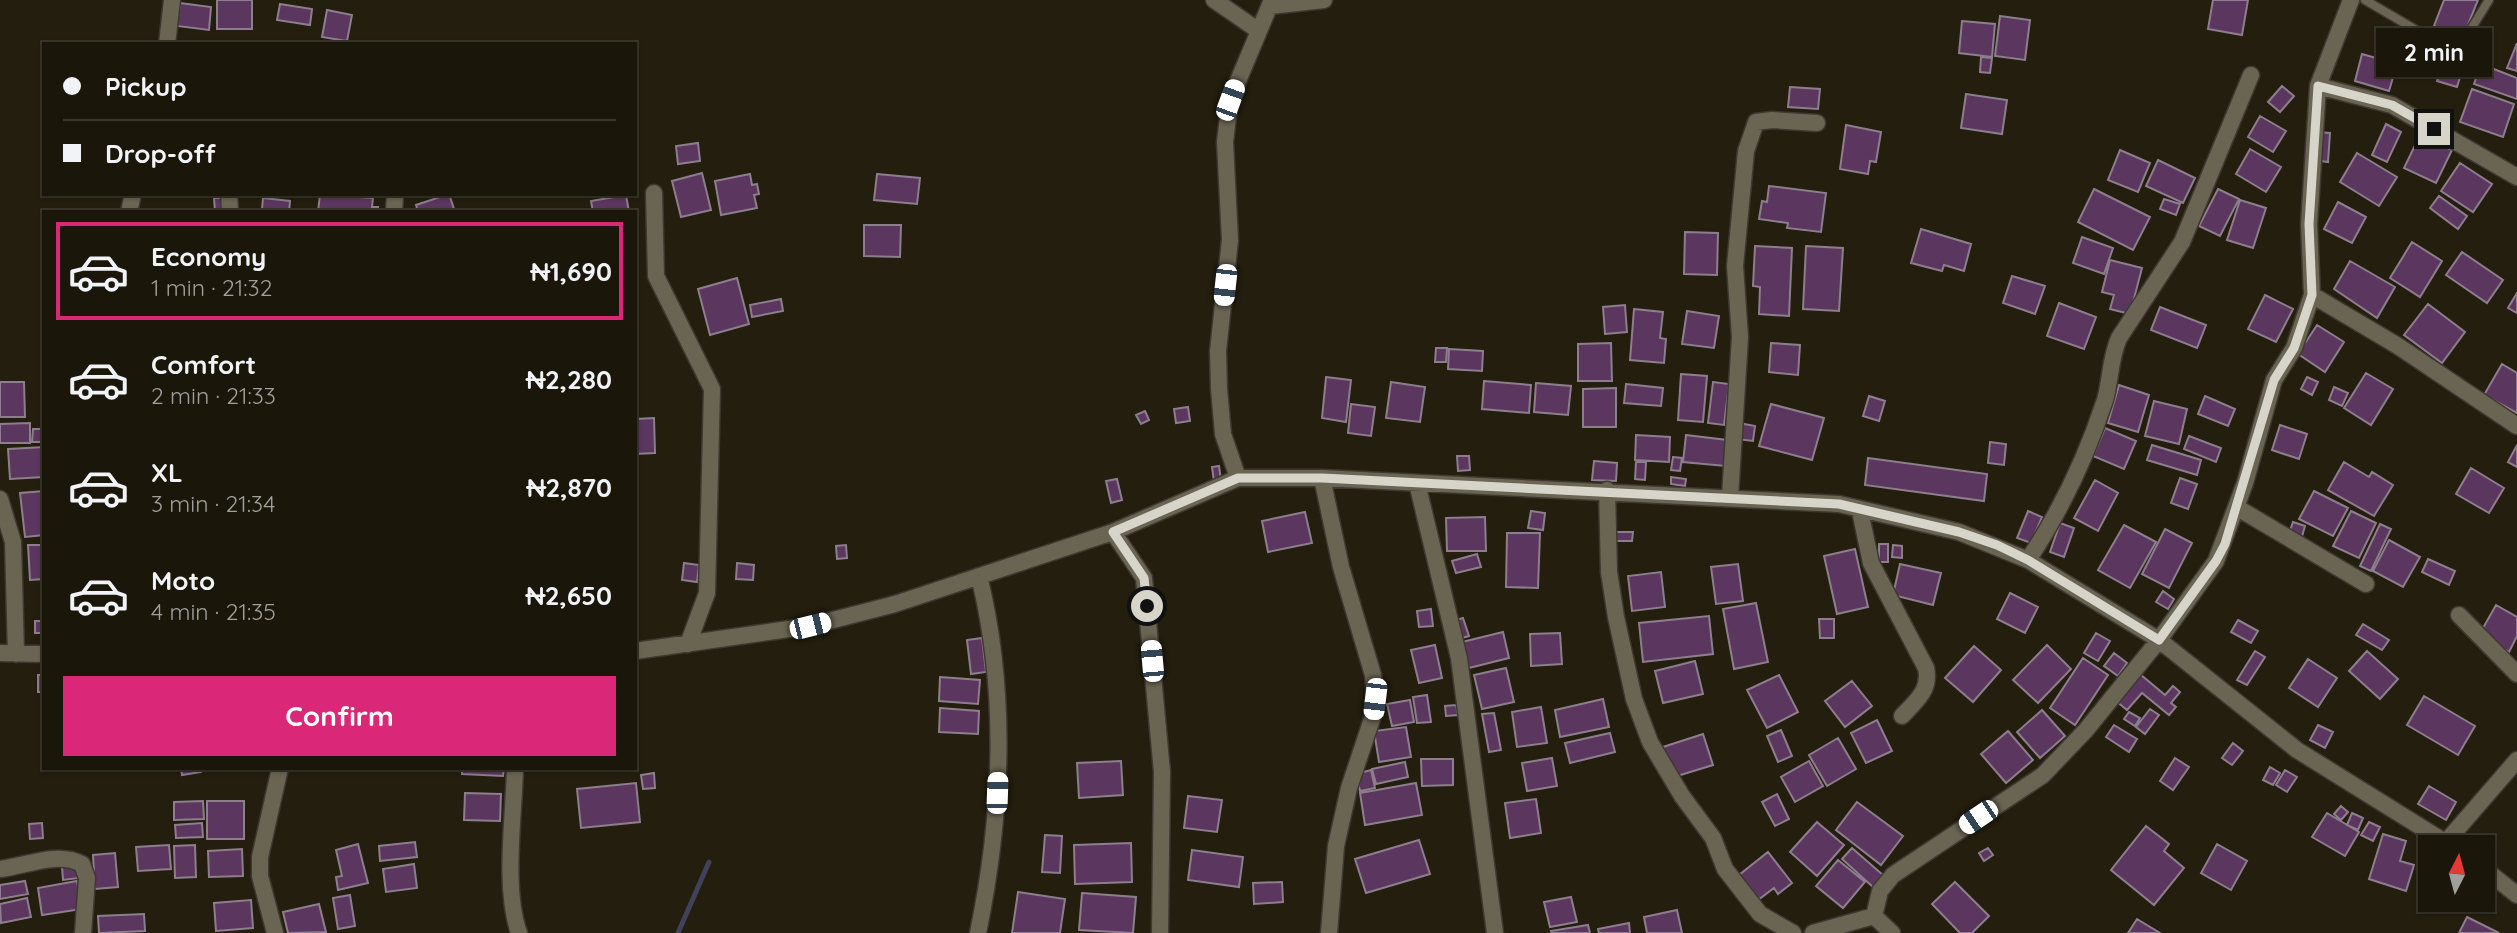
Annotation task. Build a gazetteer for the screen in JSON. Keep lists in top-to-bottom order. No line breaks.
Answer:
{"north":"top","page":{"bubble":"2 min","banner":["Pickup","Drop-off"],"list":[{"name":"Economy","note":"1 min · 21:32","value":"₦1,690"},{"name":"Comfort","note":"2 min · 21:33","value":"₦2,280"},{"name":"XL","note":"3 min · 21:34","value":"₦2,870"},{"name":"Moto","note":"4 min · 21:35","value":"₦2,650"}],"buttons":"Confirm"}}
